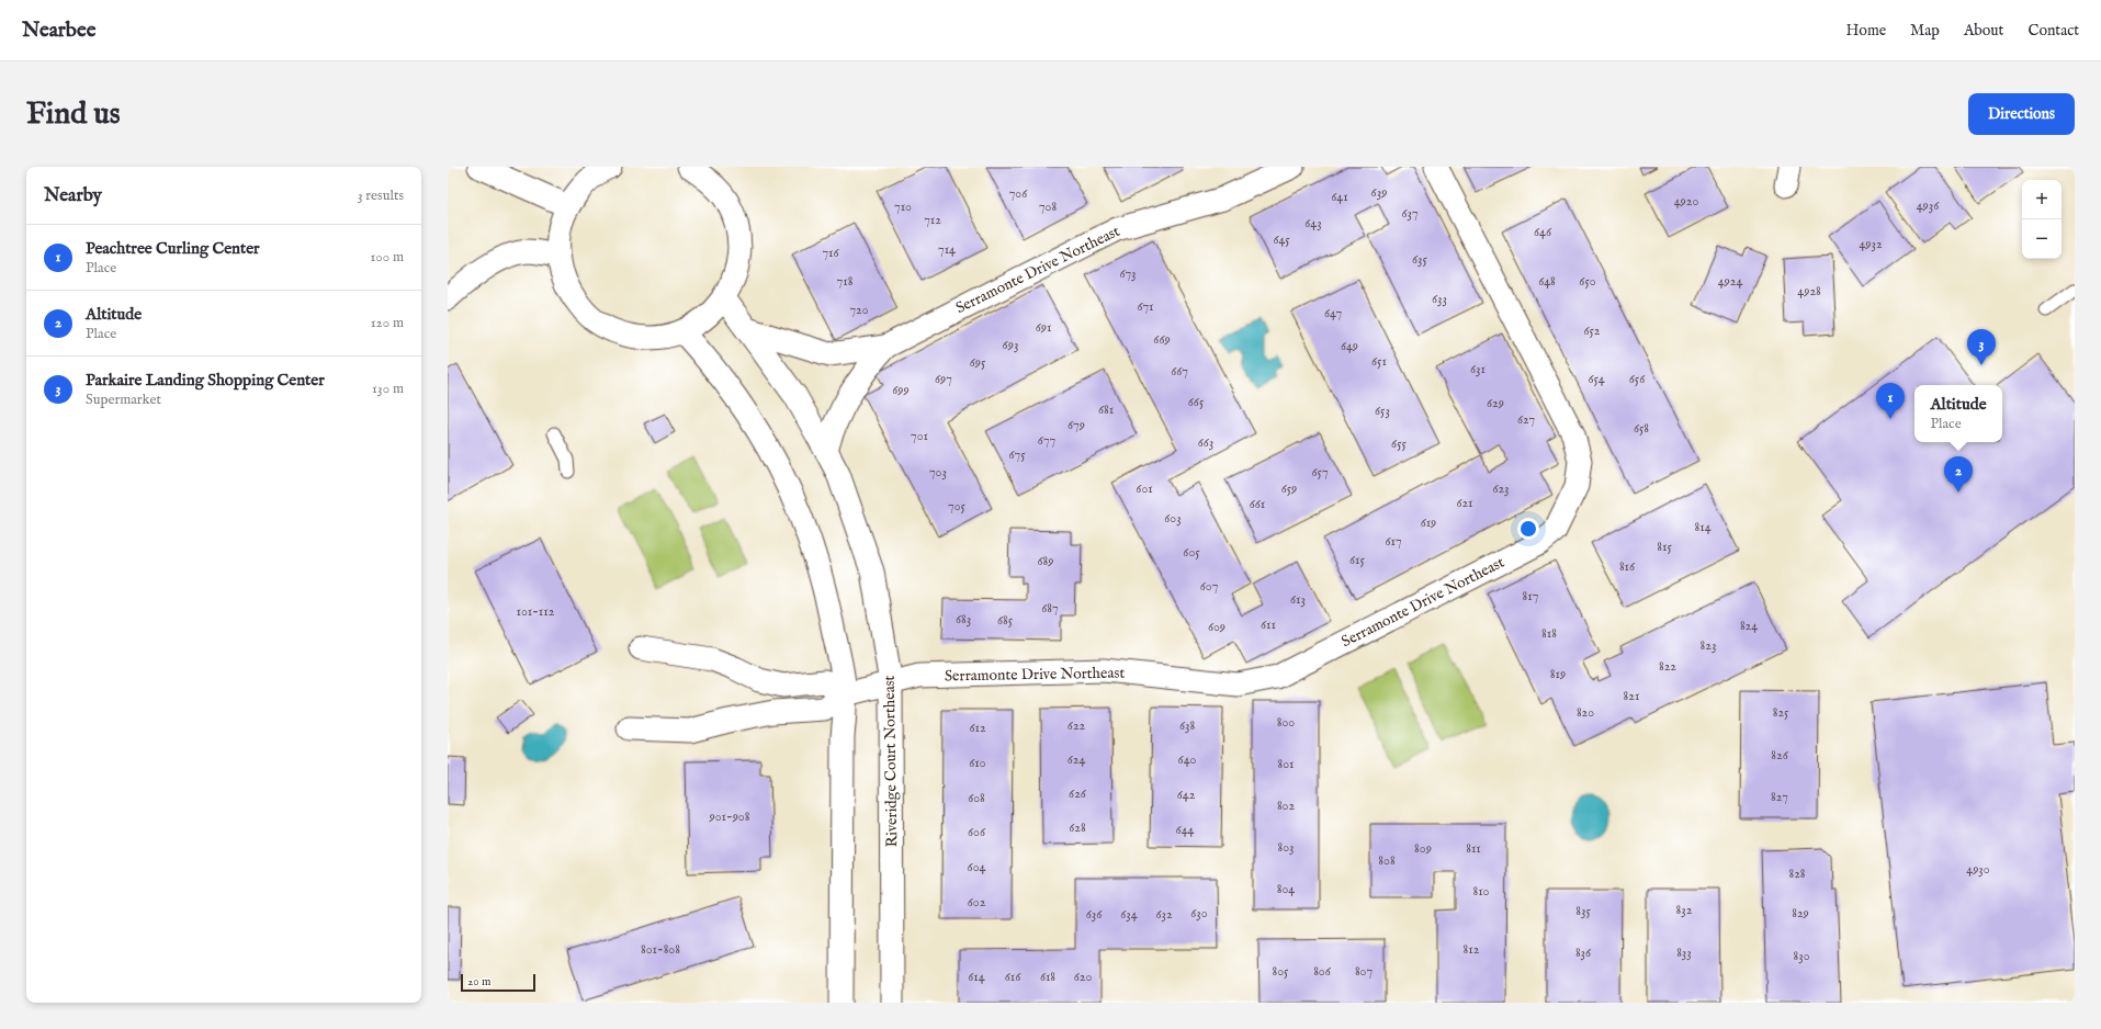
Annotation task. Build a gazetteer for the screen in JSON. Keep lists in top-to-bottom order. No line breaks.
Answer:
{"streets":{"street":["Serramonte Drive Northeast","Riveridge Court Northeast"]},"crossings":[["Serramonte Drive Northeast","Riveridge Court Northeast"]],"house_numbers":["639","706","641","4920","4936","710","708","637","712","643","646","645","4932","714","716","635","673","718","648","650","4924","4928","633","671","720","647","691","652","669","693","649","651","695","631","667","697","654","656","699","665","629","681","653","627","679","658","701","677","663","655","675","703","657","601","659","623","621","661","705","603","619","814","617","815","605","615","689","816","607","817","613","687","101-112","683","685","611","824","609","818","823","822","819","821","820","825","800","622","638","612","826","624","640","610","801","626","642","827","608","802","901-908","628","644","606","803","809","811","808","604","4930","828","804","810","602","832","835","630","829","636","634","632","801-808","812","836","833","830","805","806","807","614","616","618","620"],"scale_bar":"20 m","page":{"header":"Nearbee","nav":["Home","Map","About","Contact"],"buttons":"Directions","title":"Find us","heading":["Nearby","3 results"],"map_buttons":["+","−"],"list":[{"mark":"1","name":"Peachtree Curling Center","note":"Place","value":"100 m"},{"mark":"2","name":"Altitude","note":"Place","value":"120 m"},{"mark":"3","name":"Parkaire Landing Shopping Center","note":"Supermarket","value":"130 m"}],"pins":["3","1","2"],"popup":["Altitude","Place"],"scale":"20 m"}}
